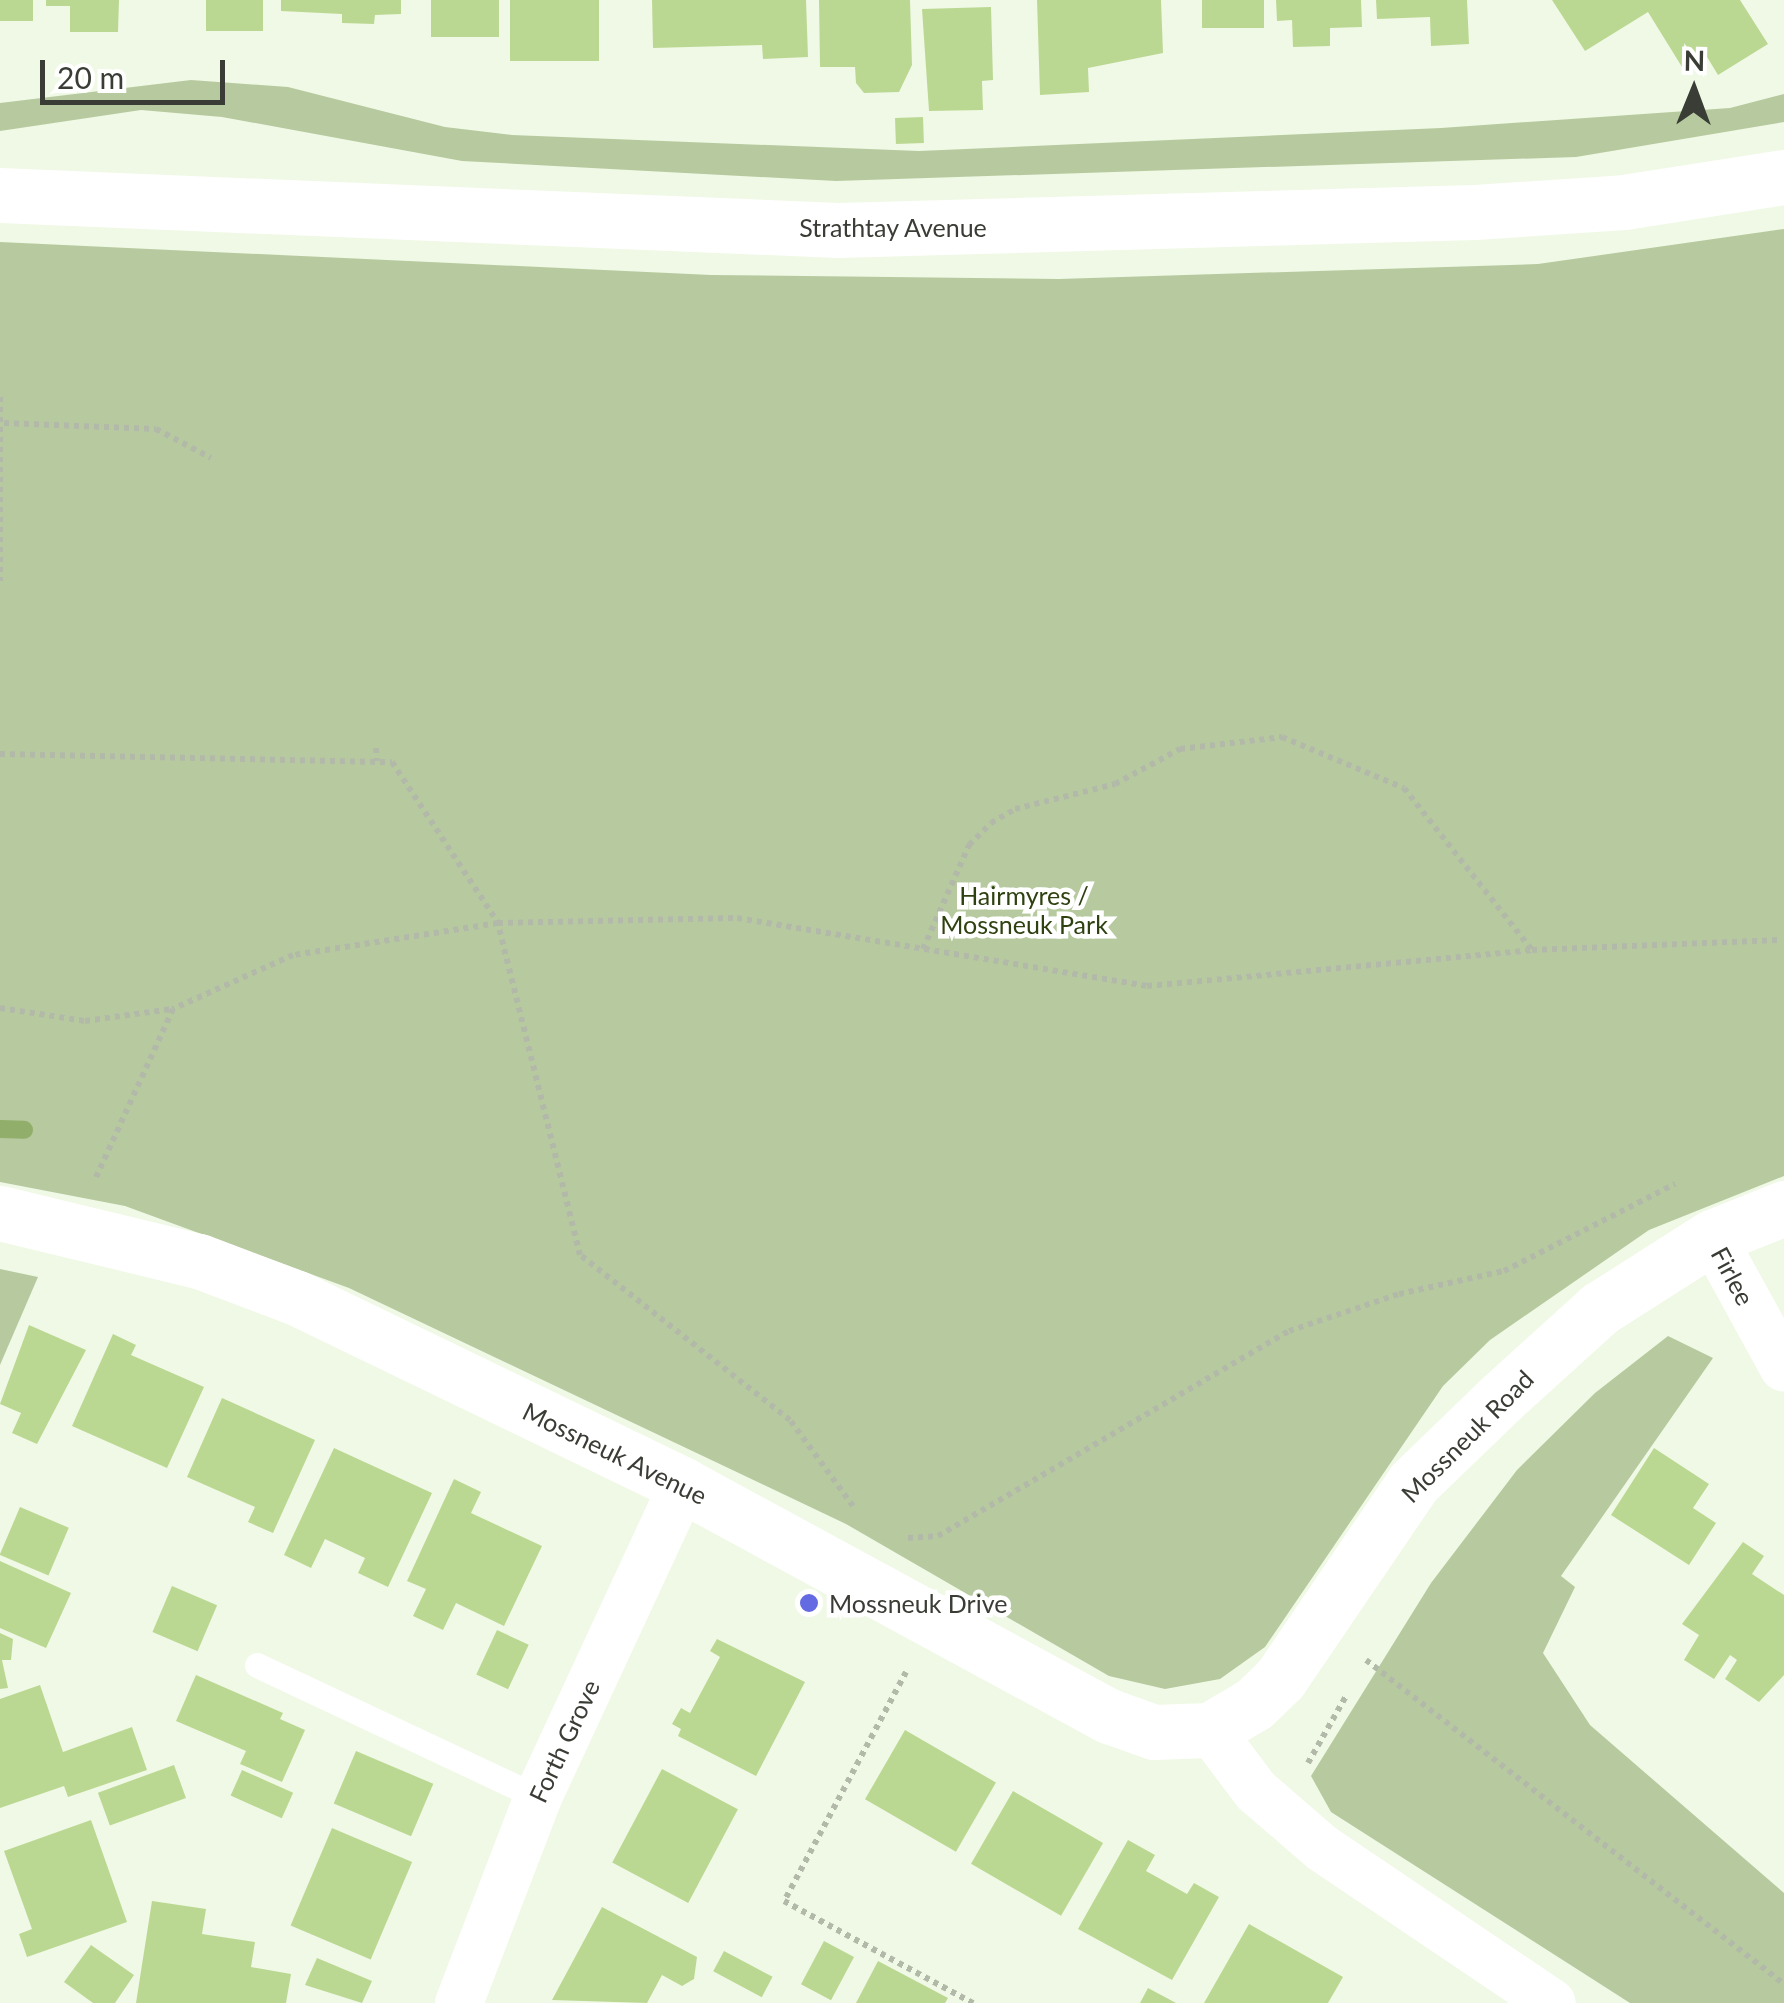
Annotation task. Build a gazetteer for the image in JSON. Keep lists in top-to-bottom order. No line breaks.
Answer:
{"streets":{"street":["Strathtay Avenue","Firlee","Mossneuk Road","Mossneuk Avenue","Forth Grove"]},"crossings":[["Firlee","Mossneuk Road"],["Mossneuk Road","Mossneuk Avenue"],["Mossneuk Avenue","Forth Grove"]],"parks":["Hairmyres / Mossneuk Park"],"places":["Mossneuk Drive"],"scale_bar":"20 m","north":"top"}
